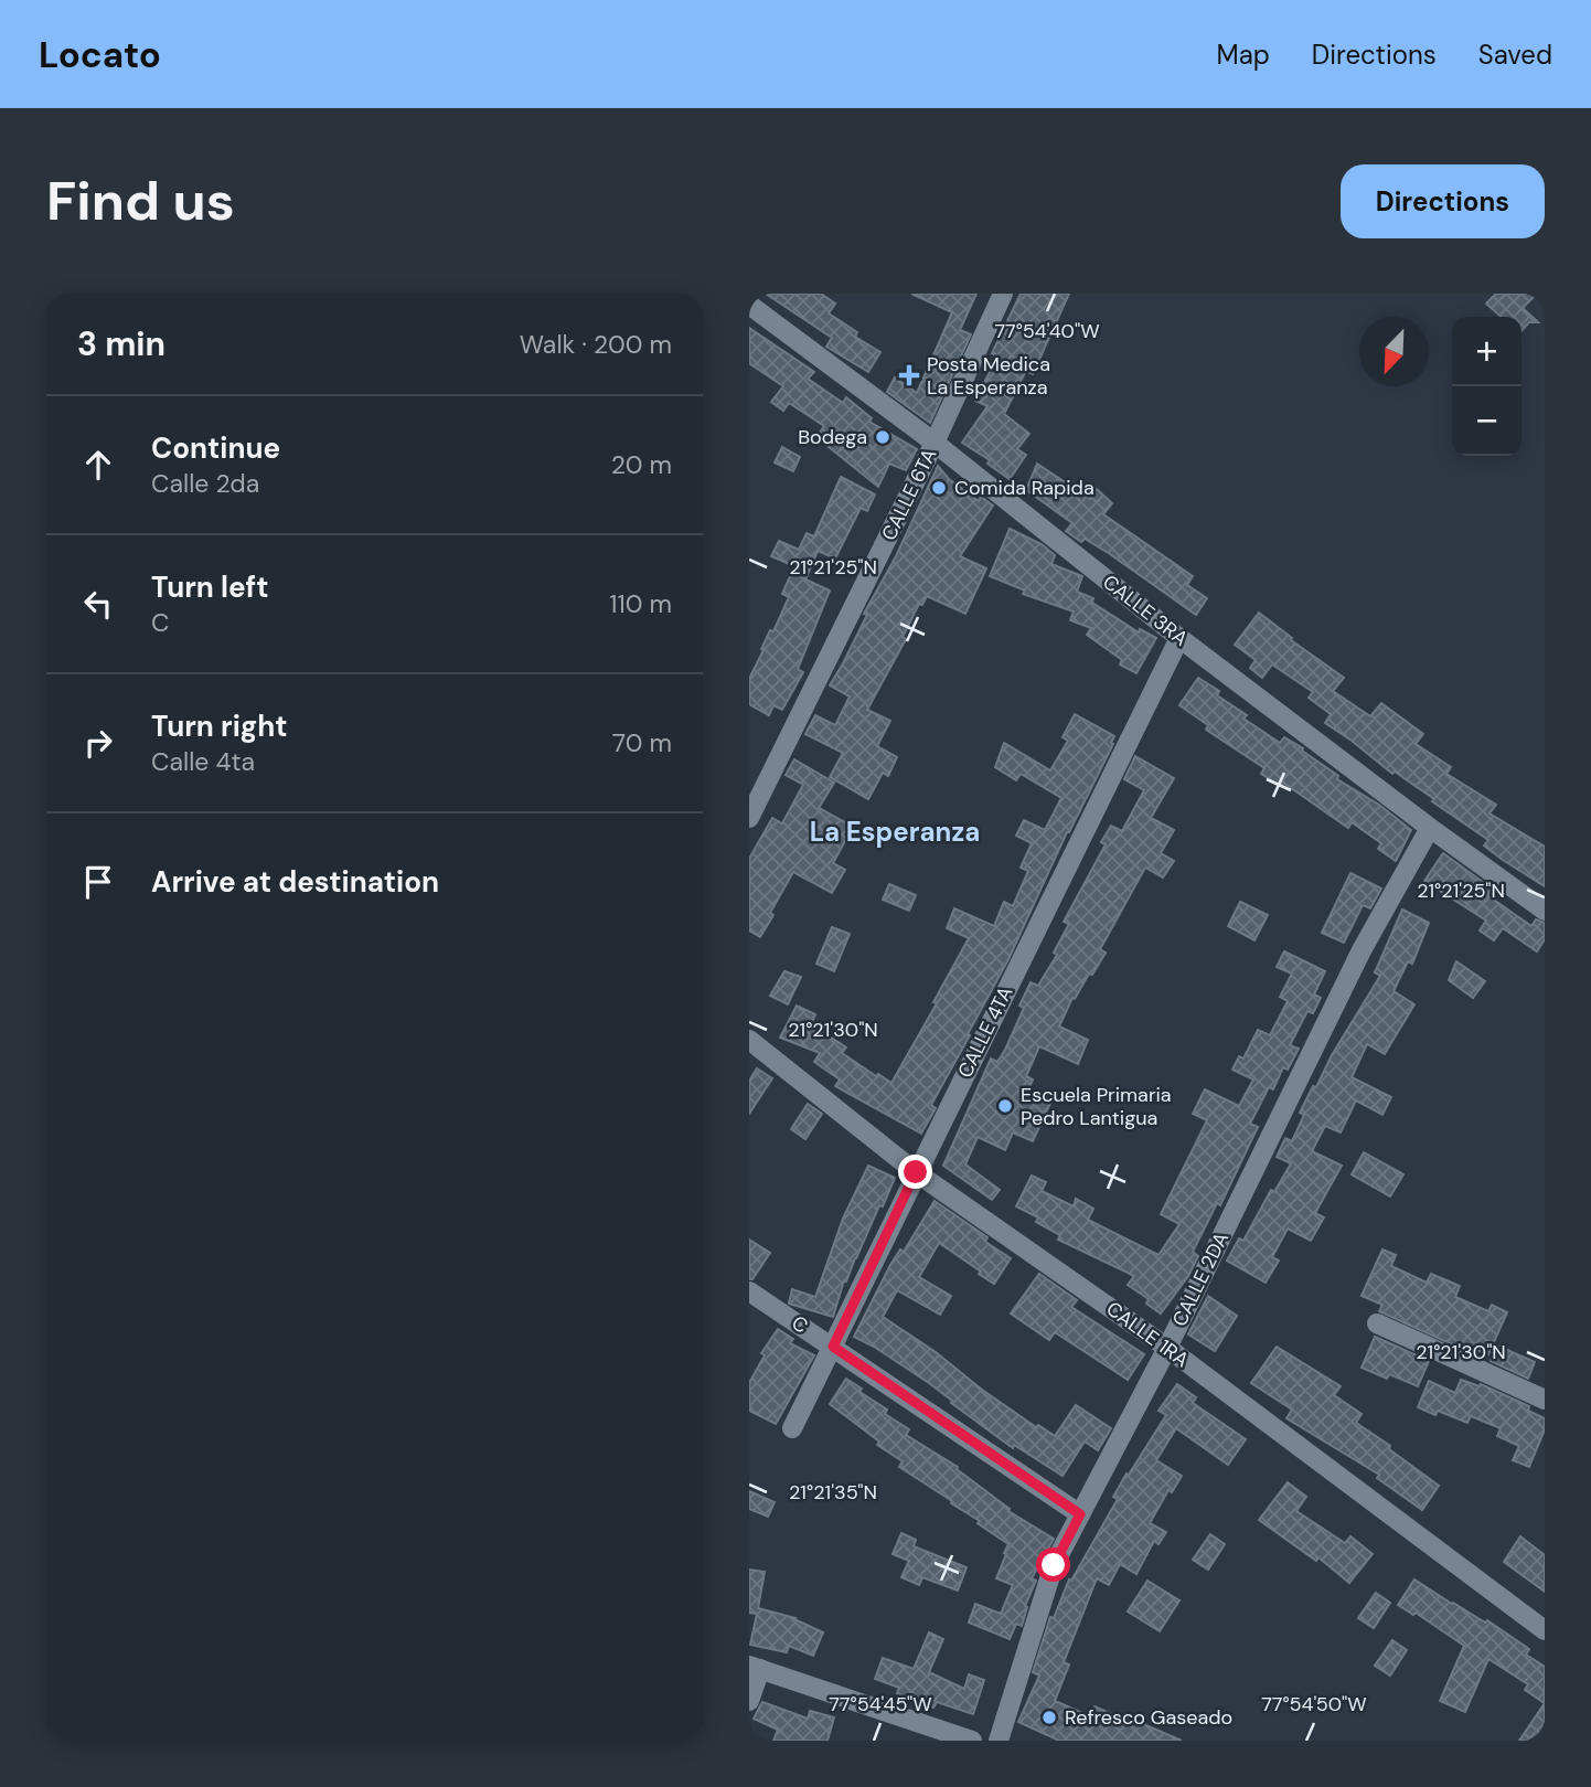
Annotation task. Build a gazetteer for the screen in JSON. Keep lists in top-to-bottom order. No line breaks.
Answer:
{"streets":{"street":["CALLE 6TA","CALLE 3RA","CALLE 4TA","CALLE 2DA","C","CALLE 1RA"]},"crossings":[["CALLE 6TA","CALLE 3RA"],["CALLE 3RA","CALLE 4TA"],["CALLE 3RA","CALLE 2DA"],["CALLE 4TA","C"],["CALLE 4TA","CALLE 1RA"],["CALLE 2DA","C"],["CALLE 2DA","CALLE 1RA"]],"districts":["La Esperanza"],"places":{"health":["Posta Medica La Esperanza"],"other":["Bodega","Comida Rapida","Escuela Primaria Pedro Lantigua","Refresco Gaseado"]},"north":"bottom left","page":{"header":"Locato","nav":["Map","Directions","Saved"],"buttons":"Directions","title":"Find us","heading":["3 min","Walk · 200 m"],"map_buttons":["+","−"],"list":[["Continue","Calle 2da","20 m"],["Turn left","C","110 m"],["Turn right","Calle 4ta","70 m"],"Arrive at destination"]},"coordinates":["77°54'40\"W","21°21'25\"N","21°21'30\"N","21°21'35\"N","77°54'45\"W","77°54'50\"W"]}
